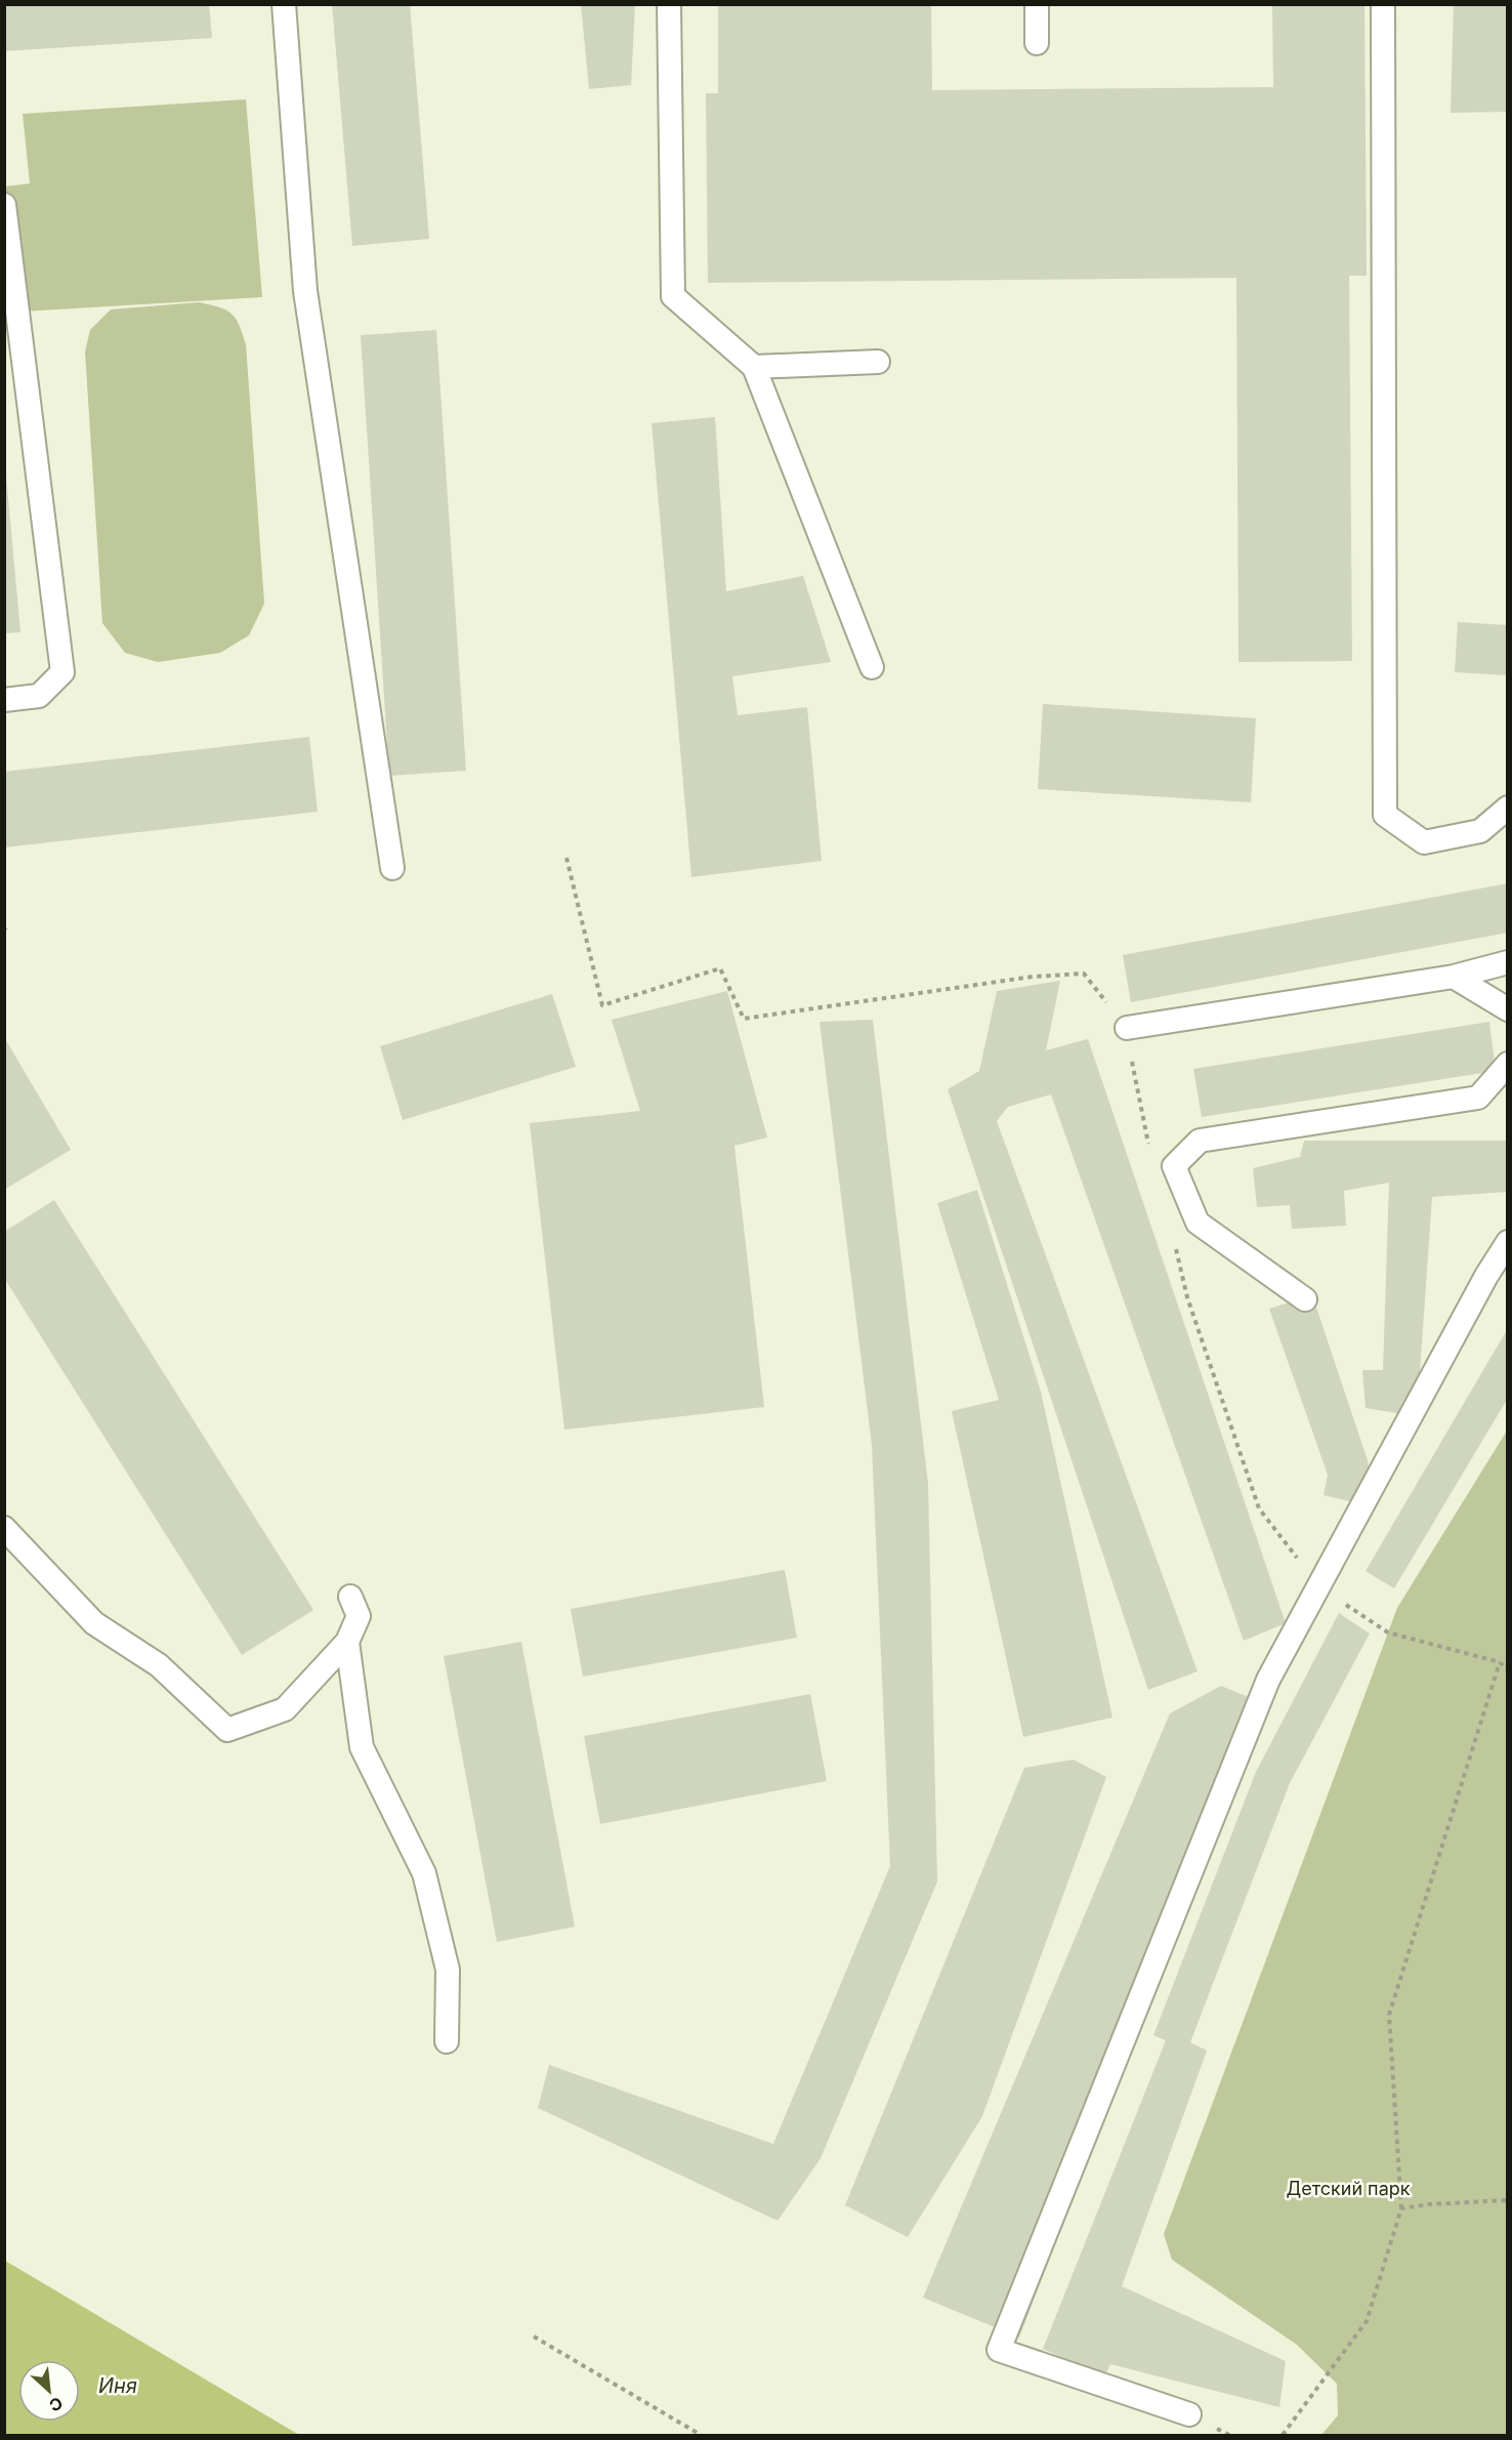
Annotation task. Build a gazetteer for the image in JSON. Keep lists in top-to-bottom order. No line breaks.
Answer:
{"water":["Иня"],"parks":["Детский парк"],"north":"bottom right"}
